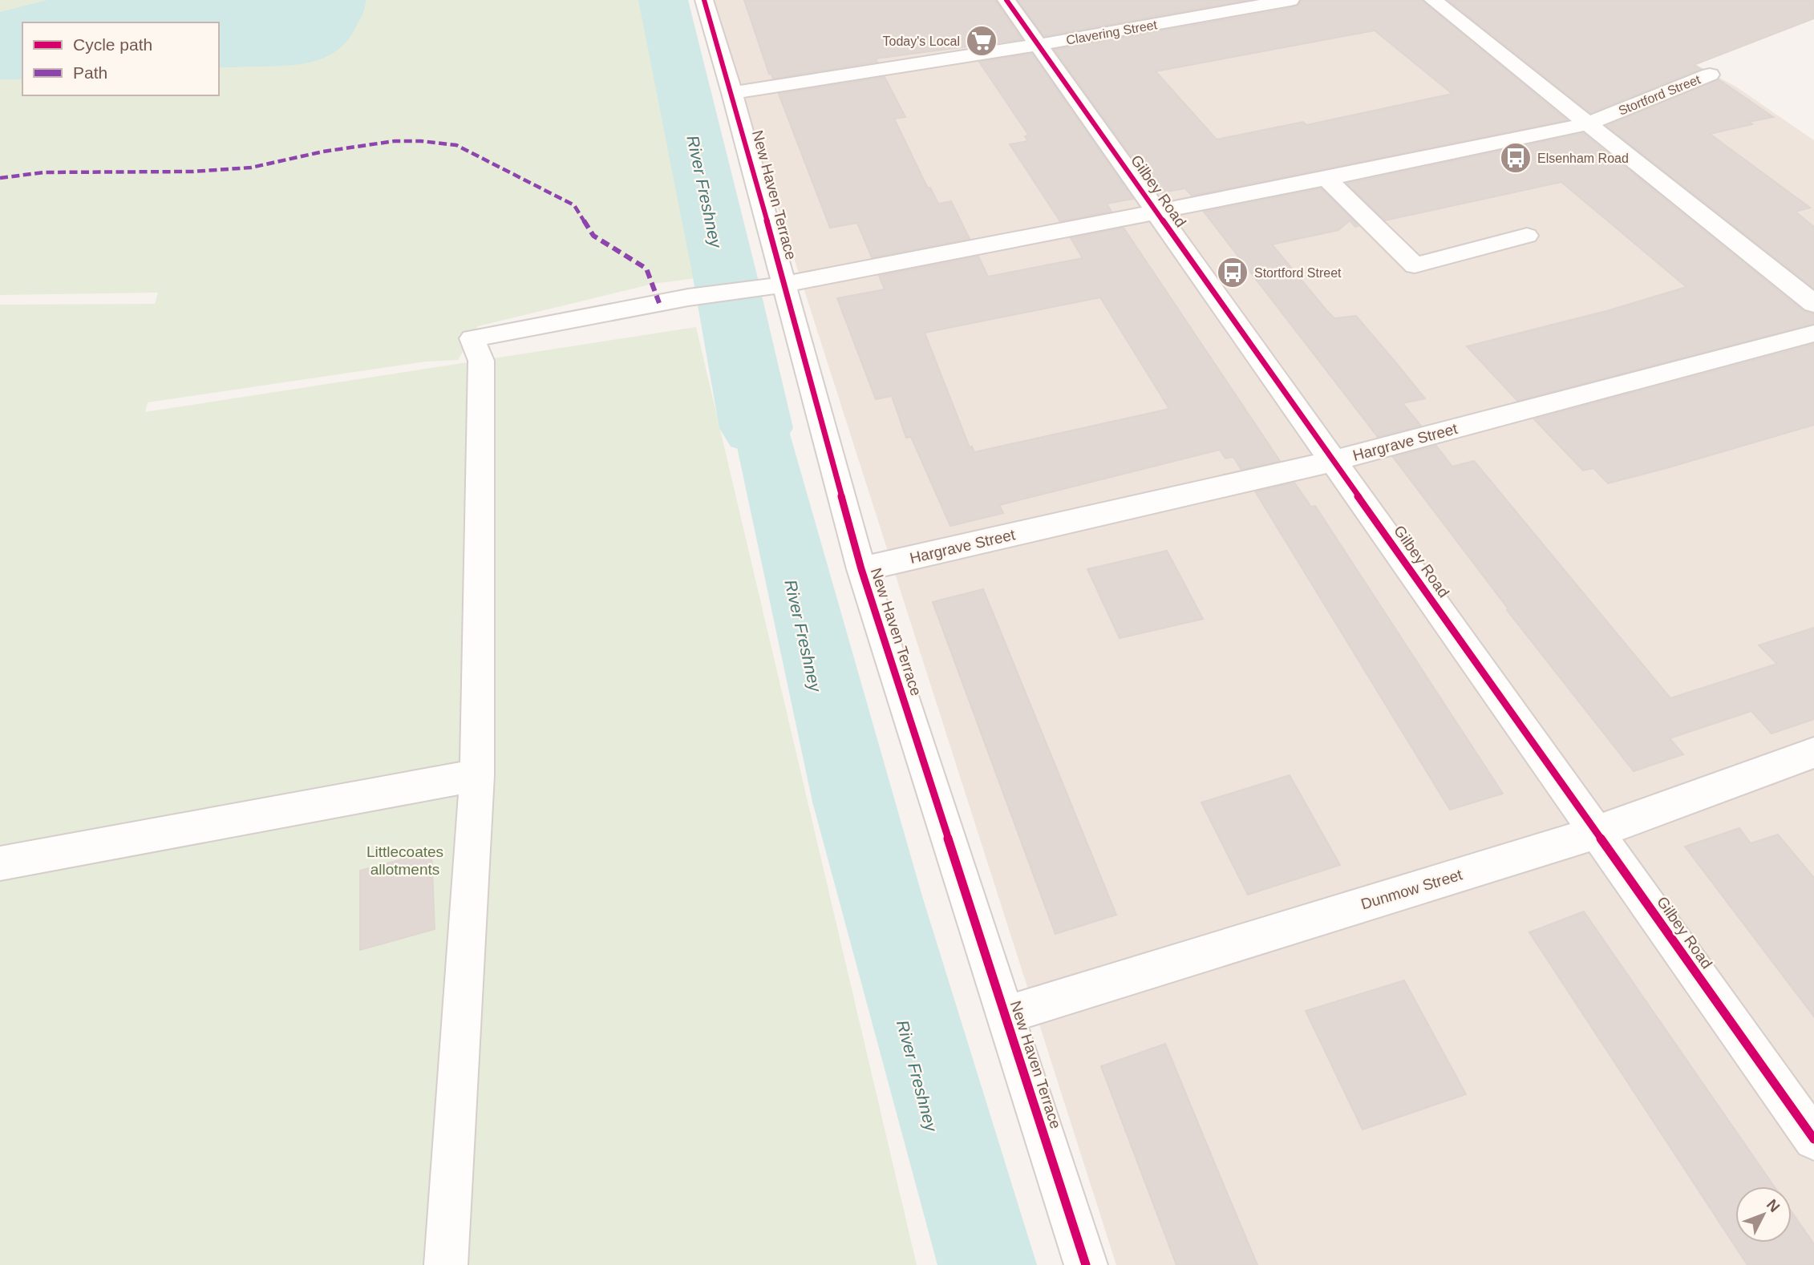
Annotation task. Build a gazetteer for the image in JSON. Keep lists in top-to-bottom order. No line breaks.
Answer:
{"streets":{"street":["Clavering Street","Stortford Street","Gilbey Road","New Haven Terrace","Hargrave Street","Dunmow Street"]},"crossings":[["Clavering Street","Gilbey Road"],["Clavering Street","New Haven Terrace"],["Stortford Street","Gilbey Road"],["Stortford Street","New Haven Terrace"],["Gilbey Road","Hargrave Street"],["Gilbey Road","Dunmow Street"],["New Haven Terrace","Hargrave Street"],["New Haven Terrace","Dunmow Street"]],"water":["River Freshney"],"parks":["Littlecoates allotments"],"places":{"supermarket":["Today's Local"],"bus stop":["Elsenham Road","Stortford Street"]},"legend":["Cycle path","Path"],"north":"top right"}
